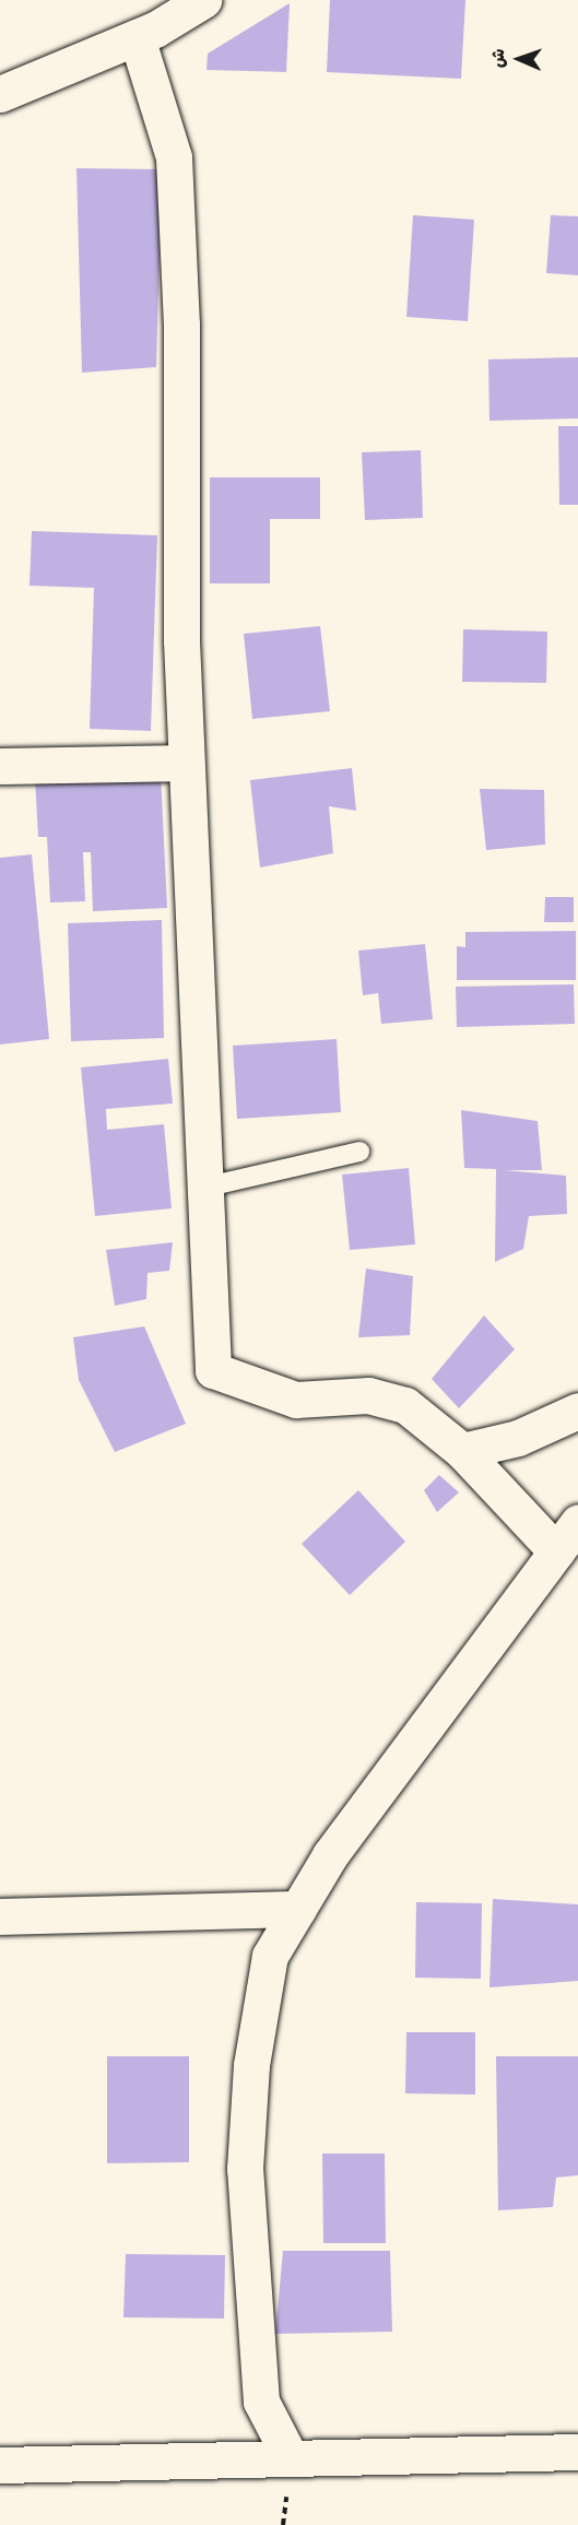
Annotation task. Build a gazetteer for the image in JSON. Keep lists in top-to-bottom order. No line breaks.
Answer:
{"north":"left"}
